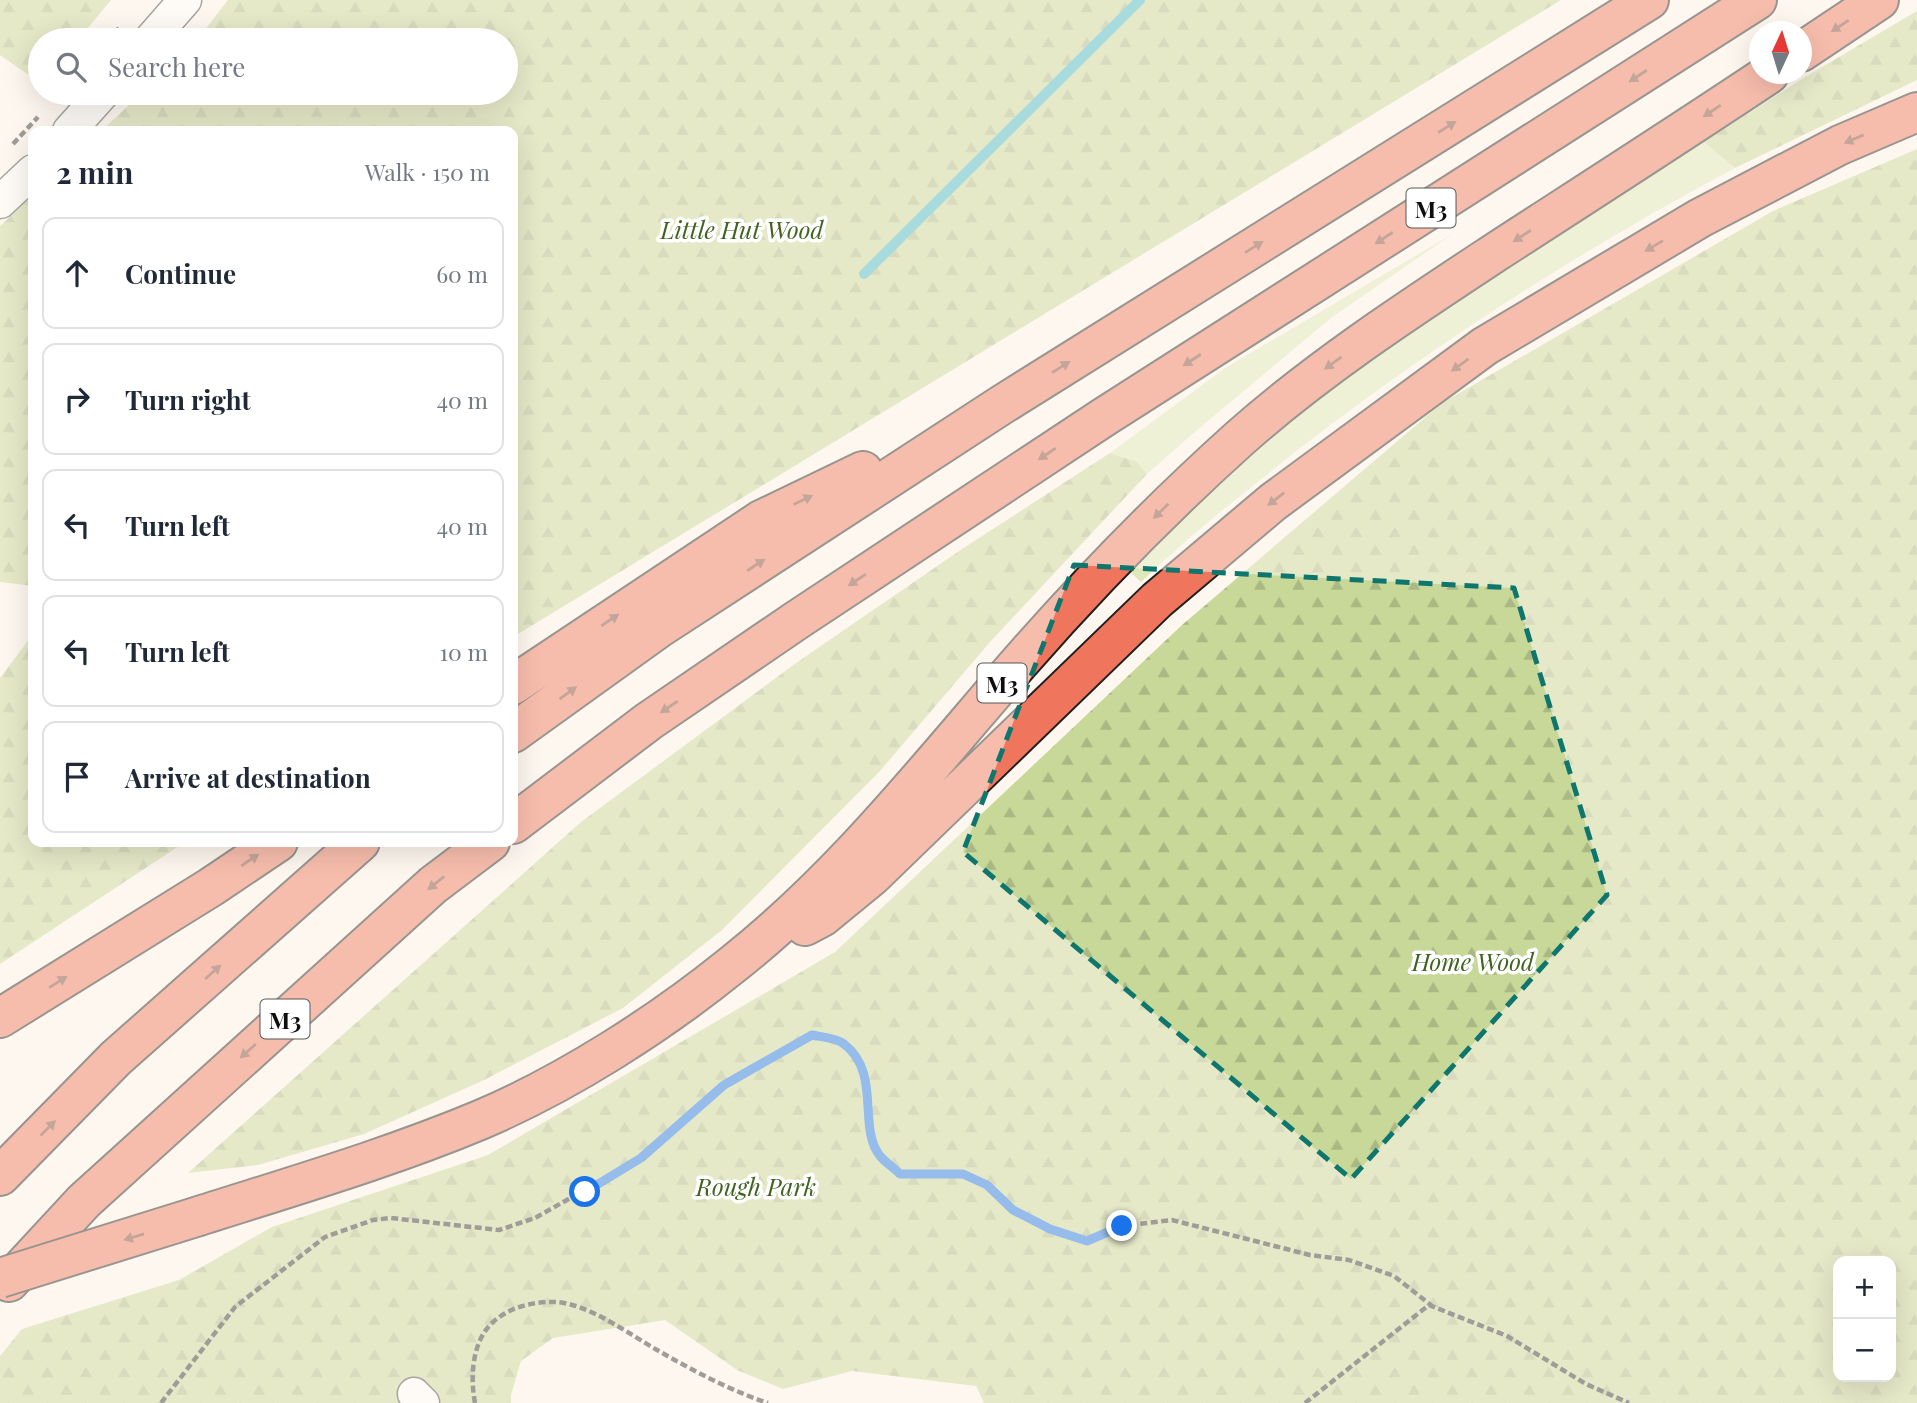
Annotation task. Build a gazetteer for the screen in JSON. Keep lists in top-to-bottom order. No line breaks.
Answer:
{"streets":{"highway":["M3"]},"parks":["Little Hut Wood","Home Wood","Rough Park"],"north":"top","page":{"search":"Search here","heading":["2 min","Walk · 150 m"],"list":[["Continue","60 m"],["Turn right","40 m"],["Turn left","40 m"],["Turn left","10 m"],"Arrive at destination"],"map_buttons":["+","−"]}}
